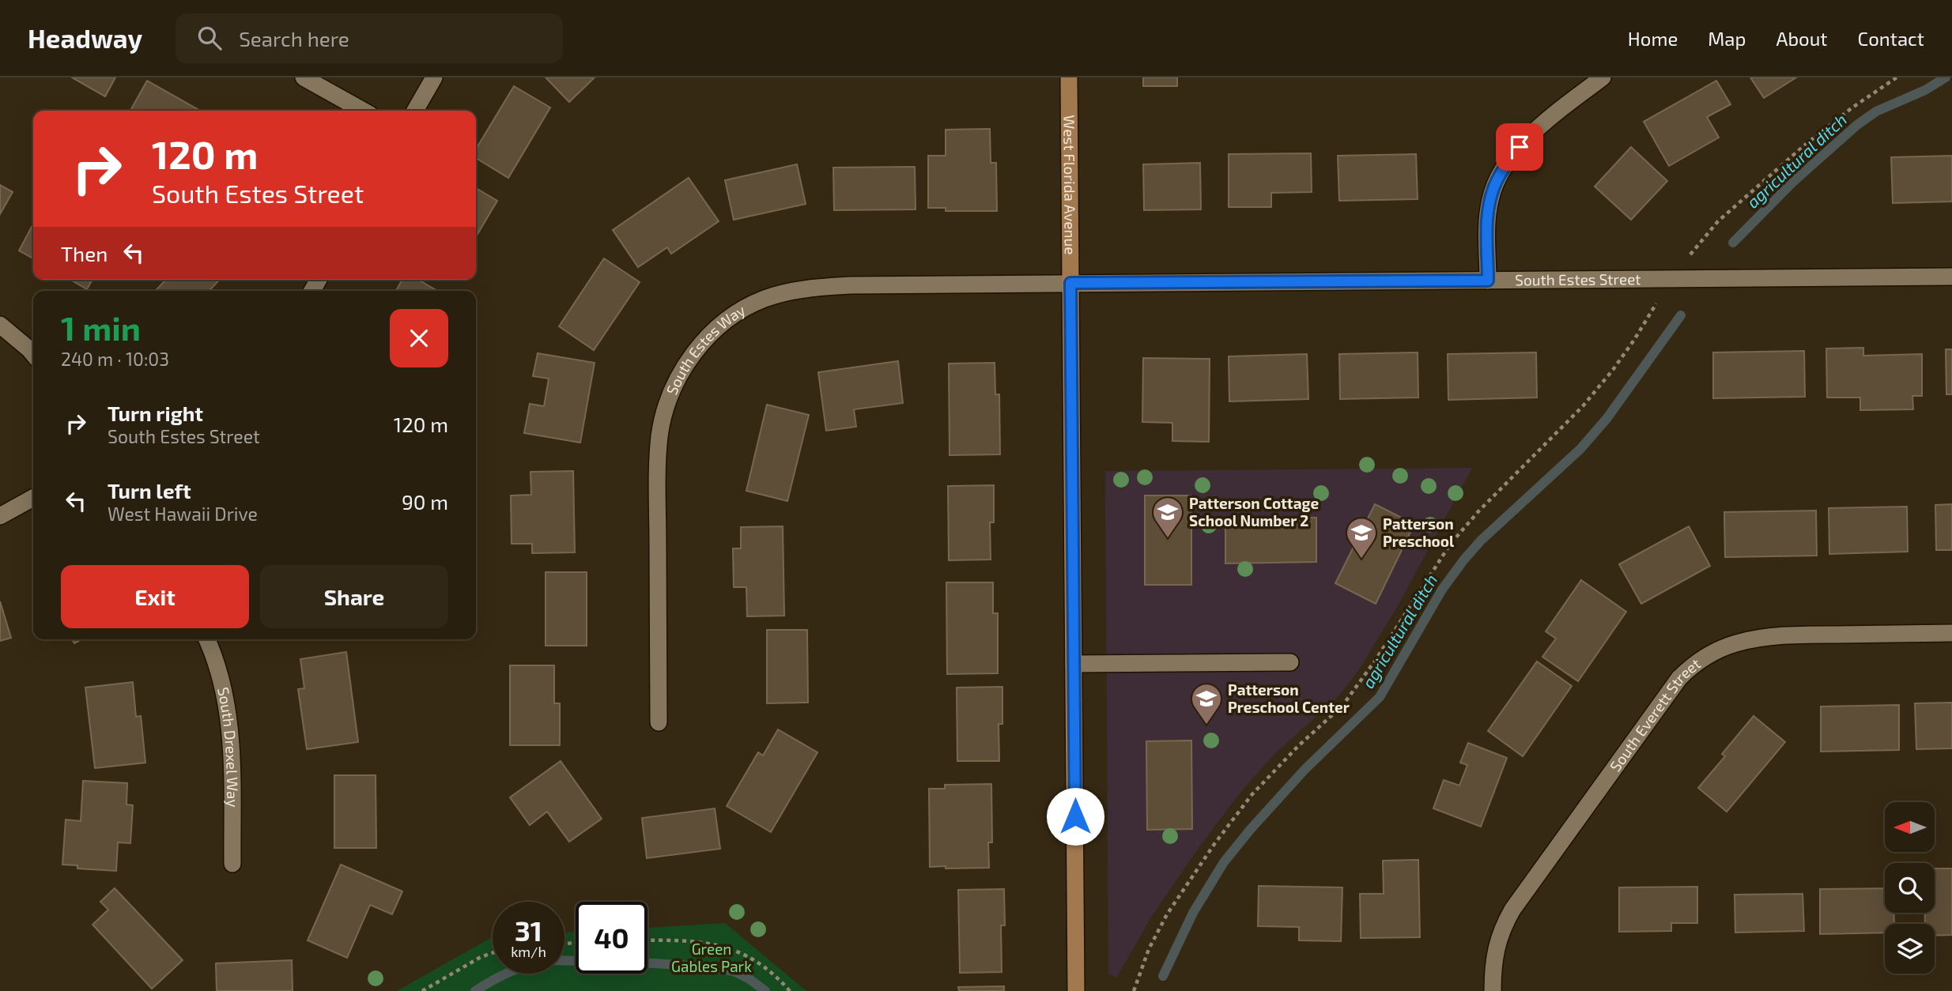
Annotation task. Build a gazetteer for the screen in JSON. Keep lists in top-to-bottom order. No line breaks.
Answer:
{"streets":{"street":["West Florida Avenue","South Estes Street","South Estes Way","South Everett Street","South Drexel Way"]},"crossings":[["West Florida Avenue","South Estes Street"],["West Florida Avenue","South Estes Way"],["South Estes Street","South Estes Way"]],"water":["agricultural ditch"],"parks":["Green Gables Park"],"places":{"school or university":["Patterson Cottage School Number 2","Patterson Preschool","Patterson Preschool Center"]},"north":"left","page":{"header":"Headway","search":"Search here","nav":["Home","Map","About","Contact"],"turn":["120 m","South Estes Street"],"then":"Then","heading":["1 min","240 m · 10:03"],"list":[{"name":"Turn right","note":"South Estes Street","value":"120 m"},{"name":"Turn left","note":"West Hawaii Drive","value":"90 m"}],"buttons":["Exit","Share"],"speed":"31 km/h","limit":"40"}}
